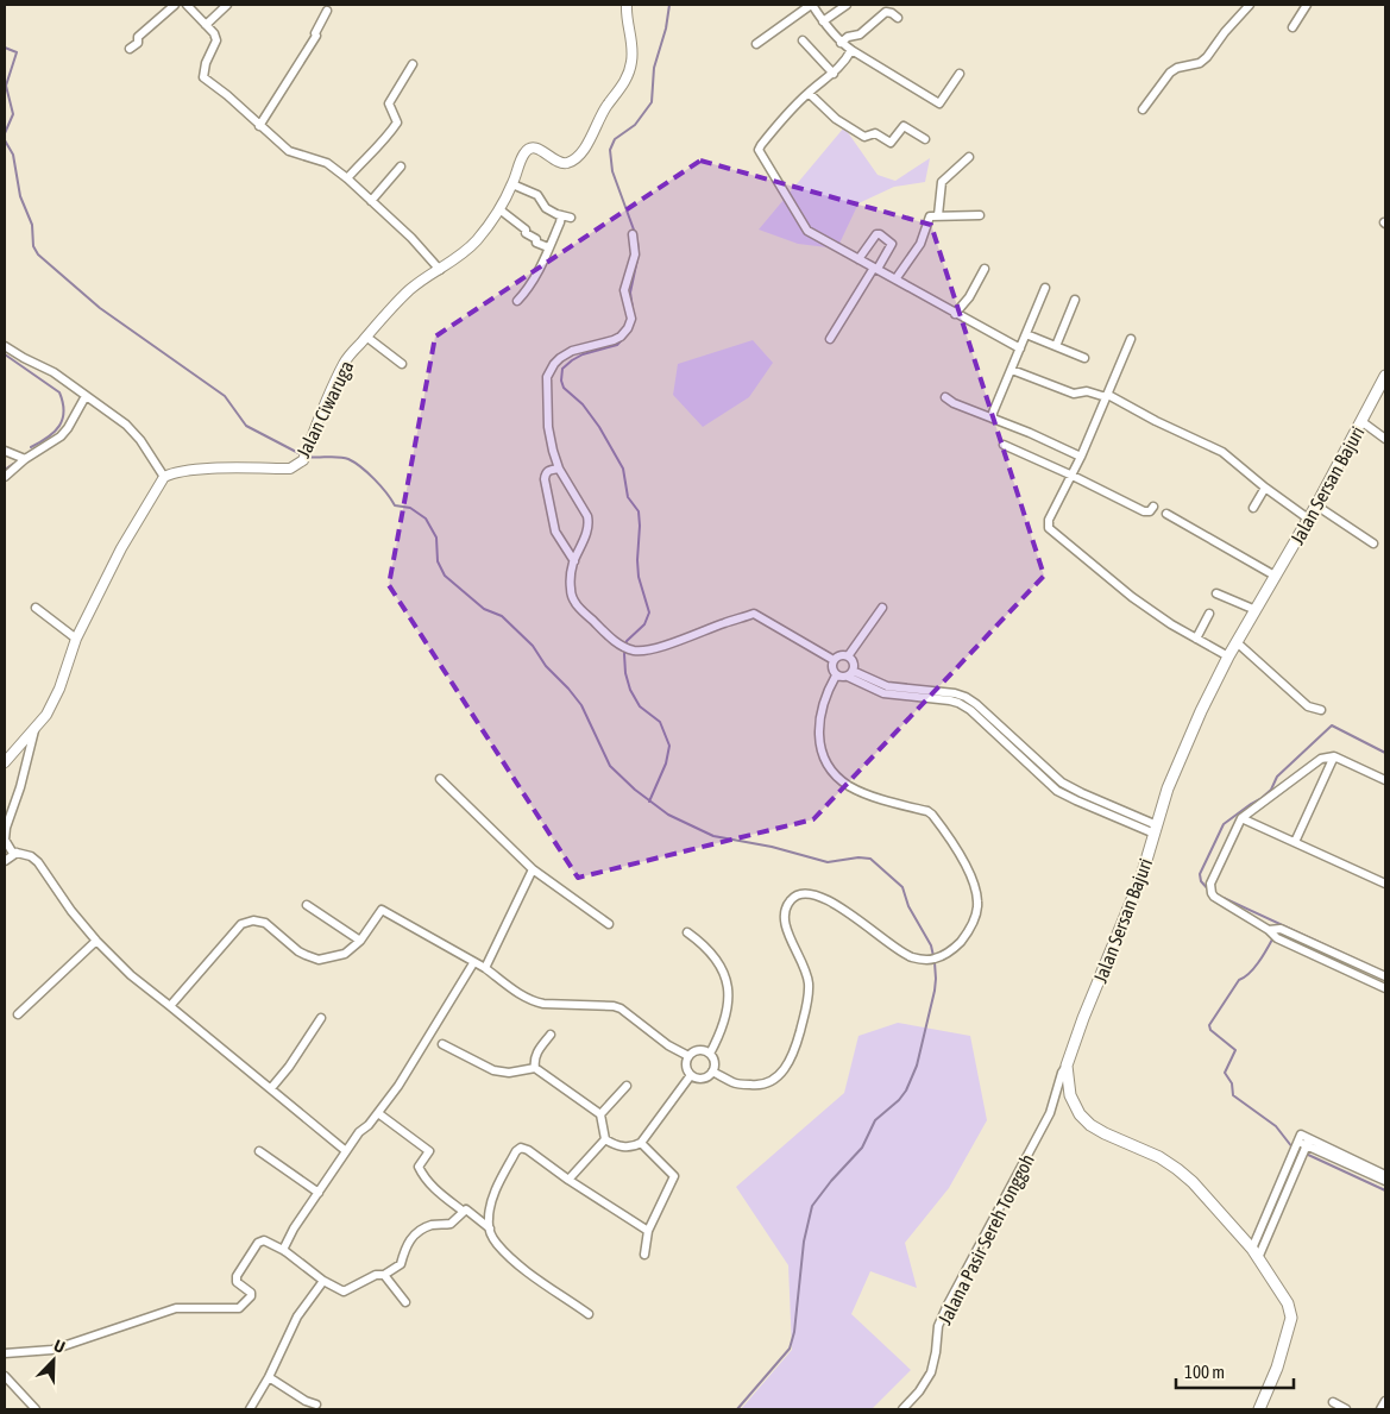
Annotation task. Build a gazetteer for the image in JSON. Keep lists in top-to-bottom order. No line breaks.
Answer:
{"streets":{"main road":["Jalan Sersan Bajuri"],"street":["Jalan Ciwaruga","Jalana Pasir Sereh Tonggoh"]},"crossings":[["Jalan Sersan Bajuri","Jalana Pasir Sereh Tonggoh"]],"scale_bar":"100 m","north":"top right"}
